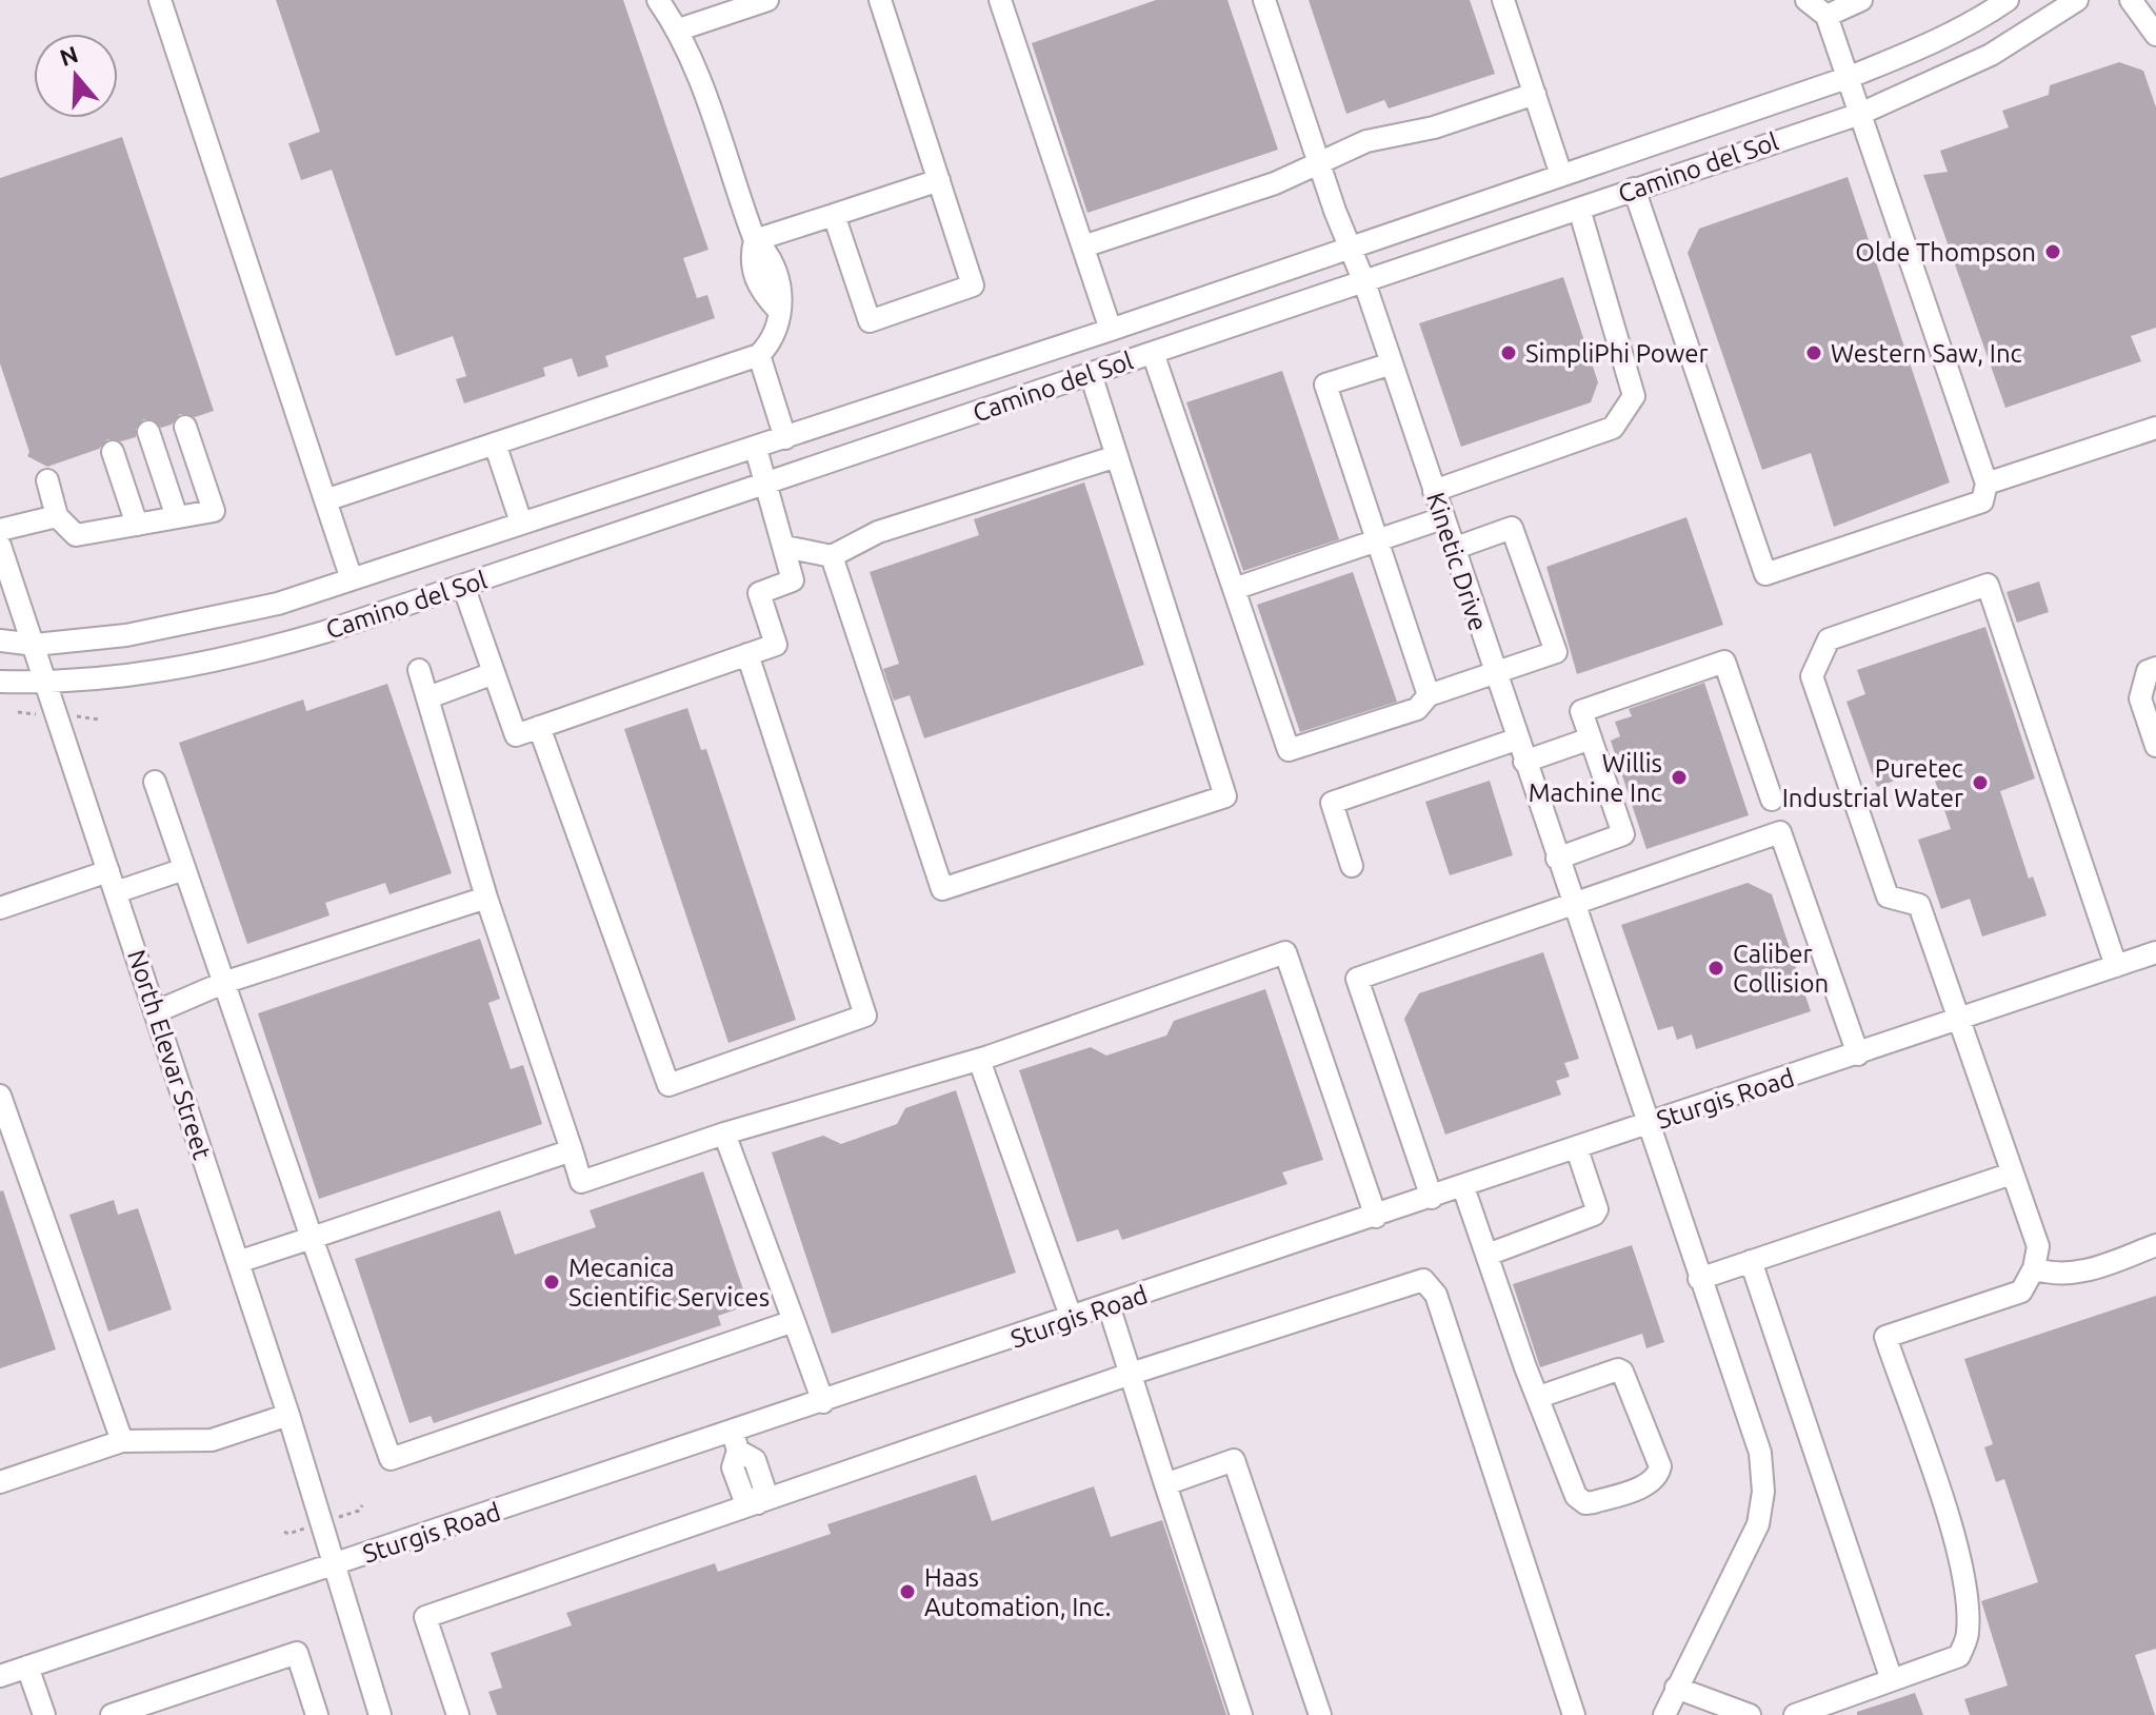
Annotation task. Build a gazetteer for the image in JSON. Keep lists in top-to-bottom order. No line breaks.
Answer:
{"streets":{"street":["Camino del Sol","Kinetic Drive","North Elevar Street","Sturgis Road"]},"crossings":[["Camino del Sol","Kinetic Drive"],["Camino del Sol","North Elevar Street"],["Kinetic Drive","Sturgis Road"],["North Elevar Street","Sturgis Road"]],"places":["Olde Thompson","SimpliPhi Power","Western Saw, Inc","Willis Machine Inc","Puretec Industrial Water","Caliber Collision","Mecanica Scientific Services","Haas Automation, Inc."],"north":"top"}
